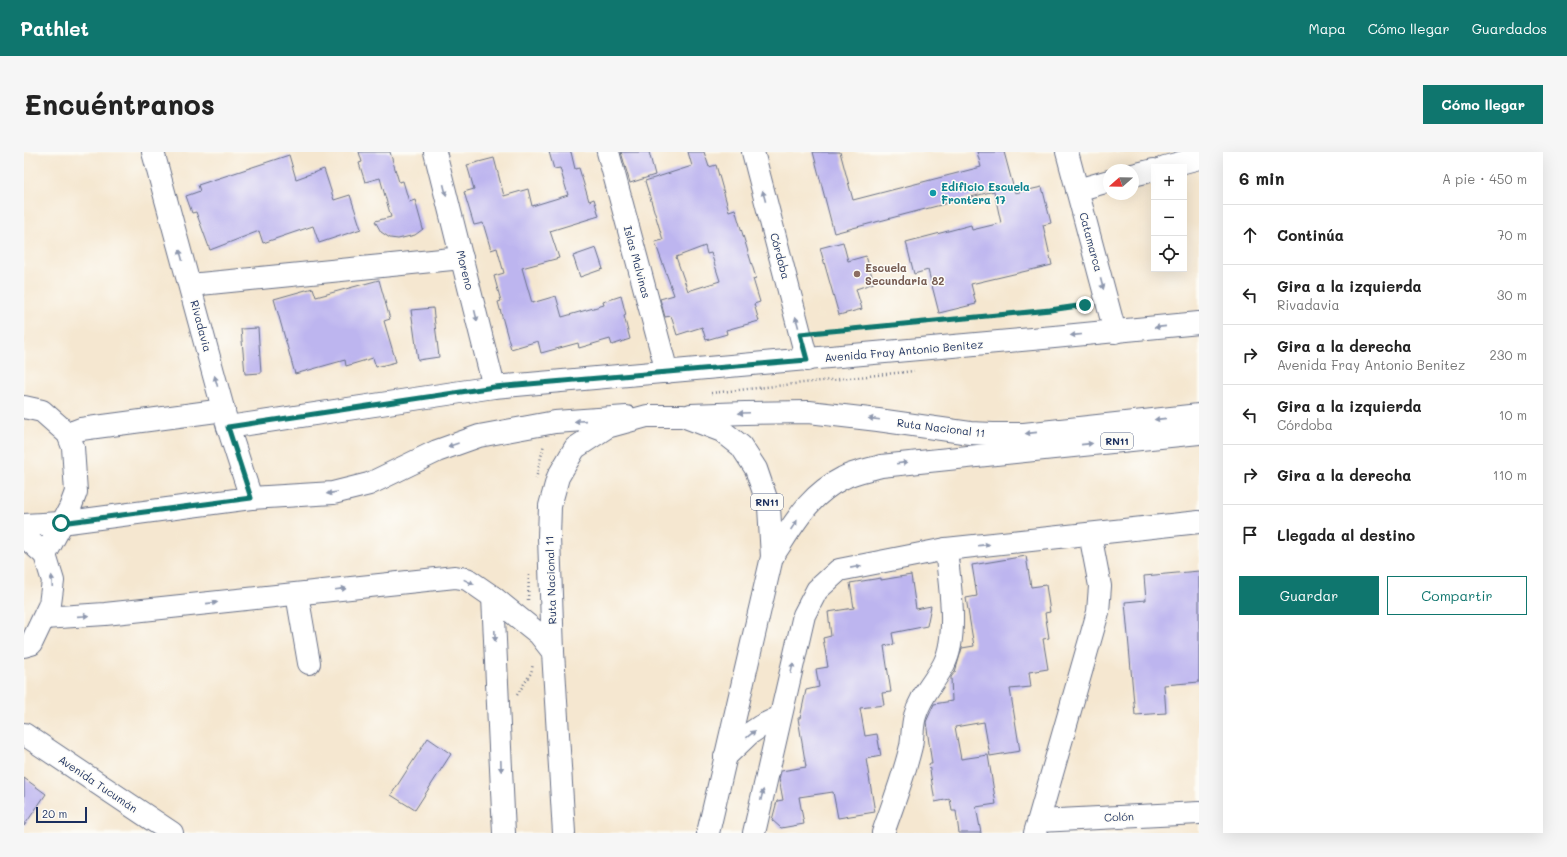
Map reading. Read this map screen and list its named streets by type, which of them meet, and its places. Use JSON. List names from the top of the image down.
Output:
{
  "streets": {
    "main road": [
      "Catamarca",
      "Córdoba",
      "Islas Malvinas",
      "Moreno",
      "Rivadavia",
      "Avenida Fray Antonio Benitez",
      "Ruta Nacional 11",
      "RN11",
      "Avenida Tucumán",
      "Colón"
    ]
  },
  "crossings": [
    ["Catamarca", "Avenida Fray Antonio Benitez"],
    ["Córdoba", "Avenida Fray Antonio Benitez"],
    ["Islas Malvinas", "Avenida Fray Antonio Benitez"],
    ["Moreno", "Avenida Fray Antonio Benitez"],
    ["Rivadavia", "Avenida Fray Antonio Benitez"]
  ],
  "one_way": [
    "Catamarca",
    "Córdoba",
    "Moreno",
    "Rivadavia"
  ],
  "places": ["Edificio Escuela Frontera 17", "Escuela Secundaria 82"],
  "scale_bar": "20 m",
  "north": "left",
  "page": {
    "header": "Pathlet",
    "nav": ["Mapa", "Cómo llegar", "Guardados"],
    "buttons": [
      "Cómo llegar",
      ["Guardar", "Compartir"]
    ],
    "title": "Encuéntranos",
    "heading": ["6 min", "A pie · 450 m"],
    "map_buttons": ["+", "−"],
    "list": [
      ["Continúa", "70 m"],
      ["Gira a la izquierda", "Rivadavia", "30 m"],
      ["Gira a la derecha", "Avenida Fray Antonio Benitez", "230 m"],
      ["Gira a la izquierda", "Córdoba", "10 m"],
      ["Gira a la derecha", "110 m"],
      "Llegada al destino"
    ],
    "scale": "20 m"
  }
}
